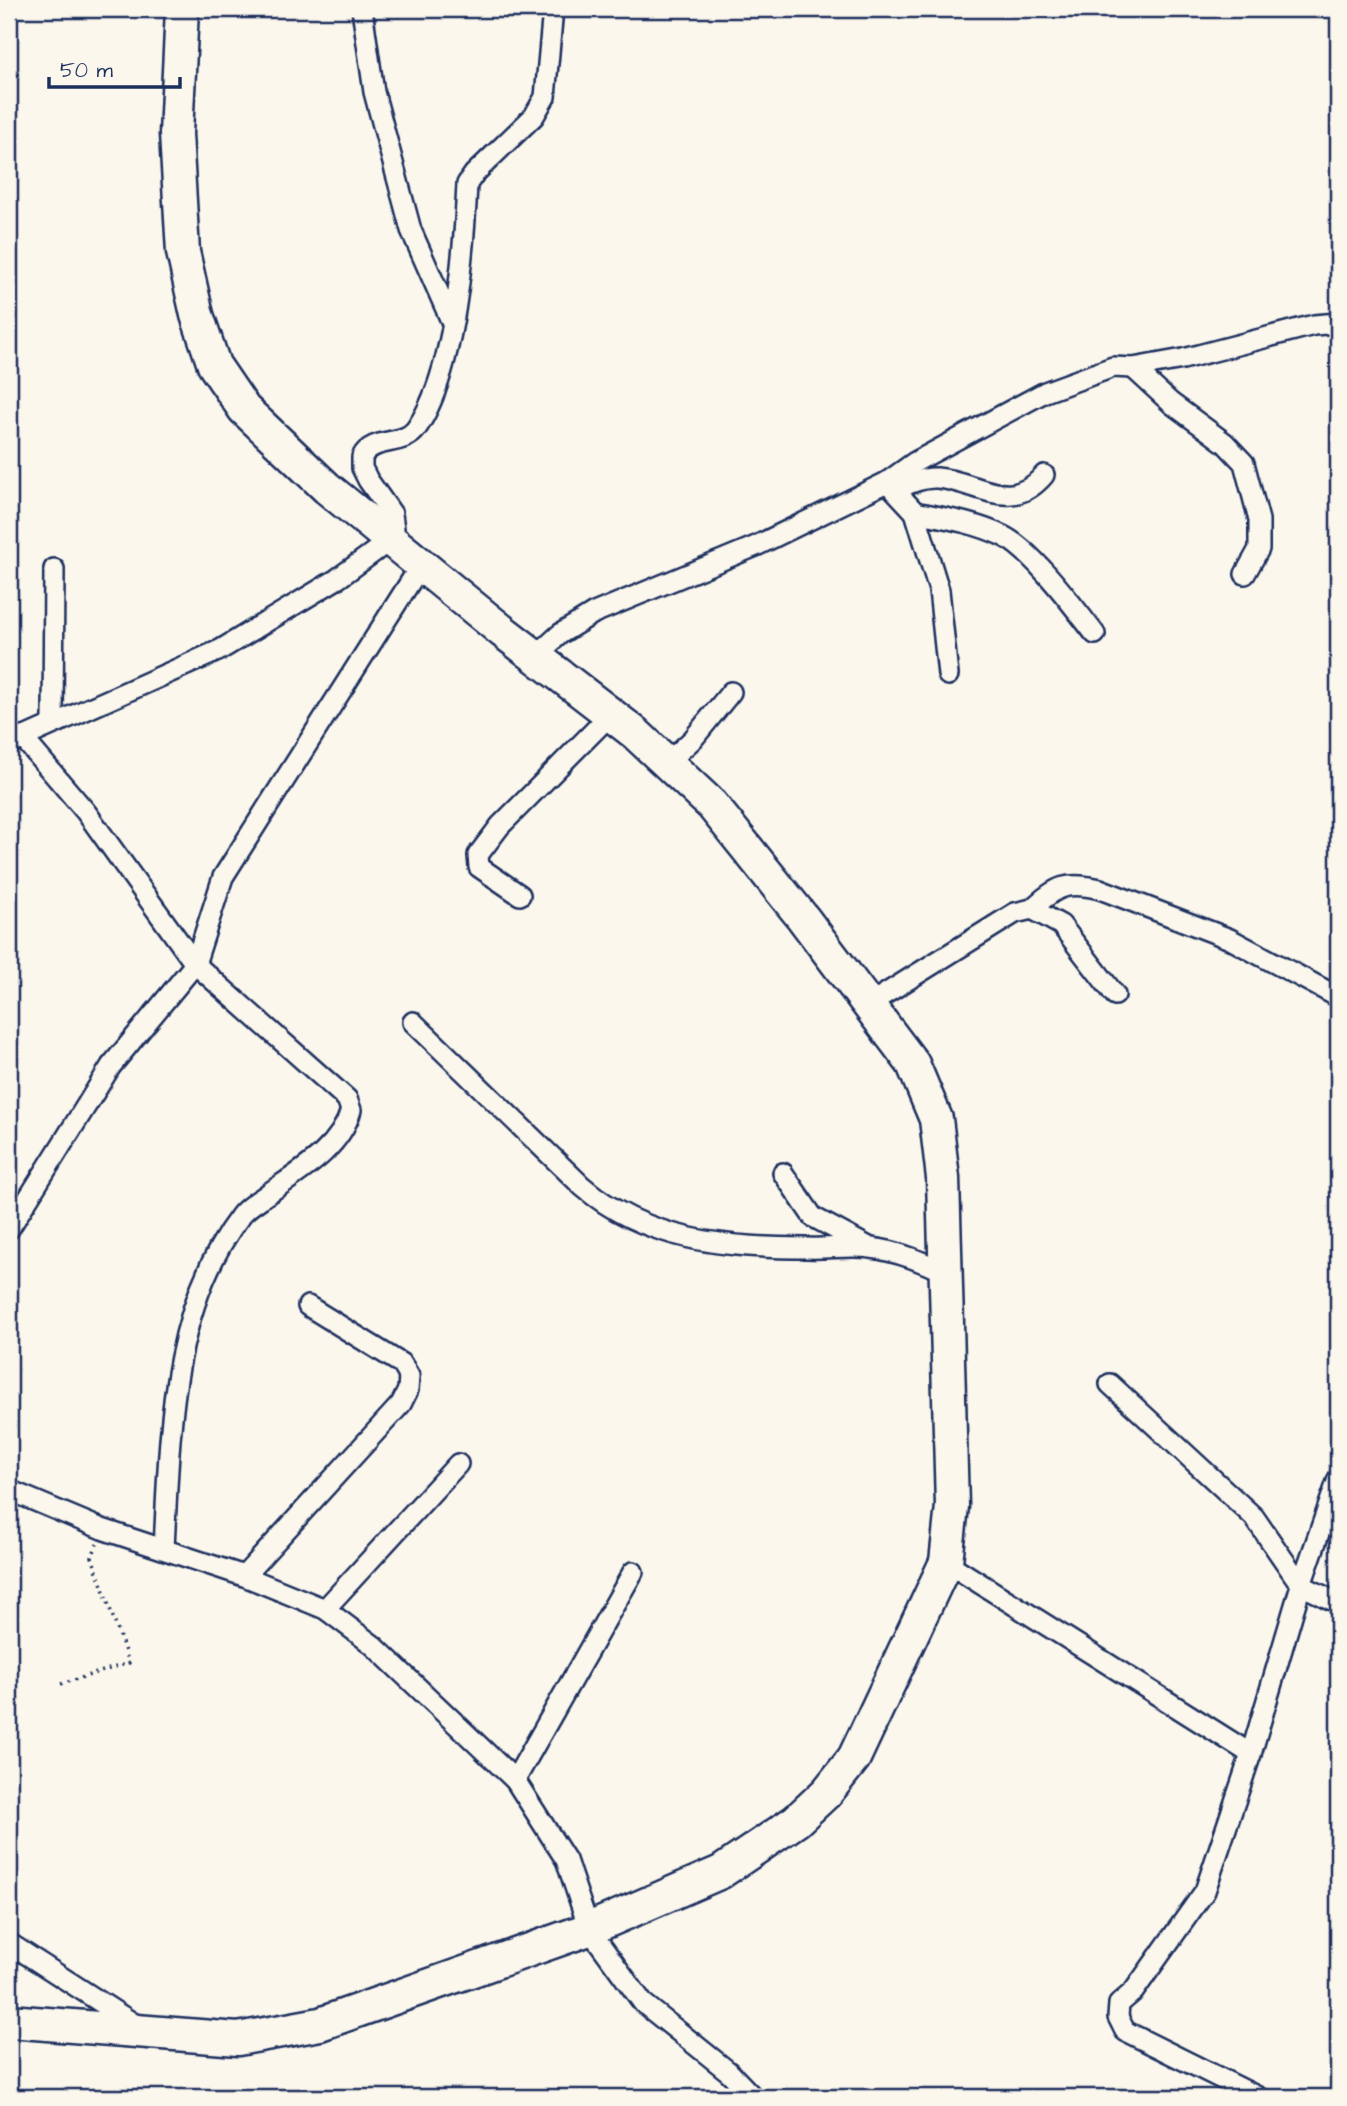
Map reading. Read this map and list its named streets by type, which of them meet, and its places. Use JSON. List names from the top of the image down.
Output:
{
  "scale_bar": "50 m"
}
